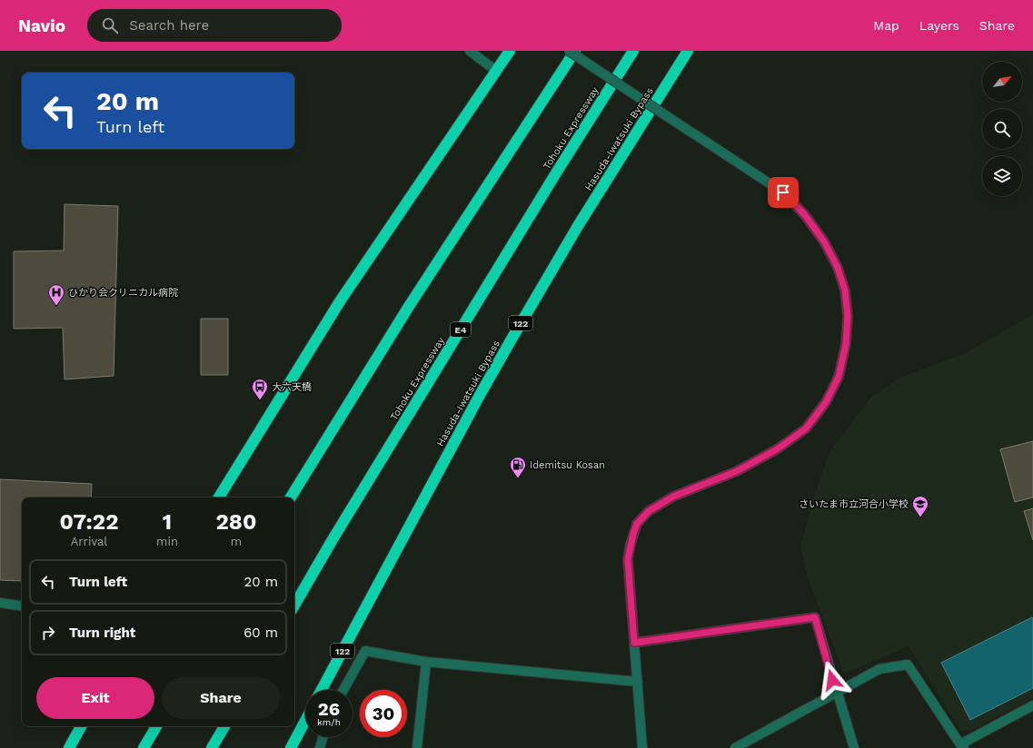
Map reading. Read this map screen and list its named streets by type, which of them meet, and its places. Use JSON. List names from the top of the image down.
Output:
{
  "streets": {
    "highway": [
      "Tohoku Expressway",
      "Hasuda-Iwatsuki Bypass",
      "122",
      "E4"
    ]
  },
  "places": {
    "hospital": ["ひかり会クリニカル病院"],
    "bus stop": ["大六天橋"],
    "fuel station": ["Idemitsu Kosan"],
    "school or university": ["さいたま市立河合小学校"]
  },
  "north": "top right",
  "page": {
    "header": "Navio",
    "search": "Search here",
    "nav": ["Map", "Layers", "Share"],
    "turn": ["20 m", "Turn left"],
    "eta": [
      "07:22",
      "Arrival",
      "1",
      "min",
      "280",
      "m"
    ],
    "list": [
      {
        "name": "Turn left",
        "value": "20 m"
      },
      {
        "name": "Turn right",
        "value": "60 m"
      }
    ],
    "buttons": ["Exit", "Share"],
    "speed": "26 km/h",
    "limit": "30"
  }
}
